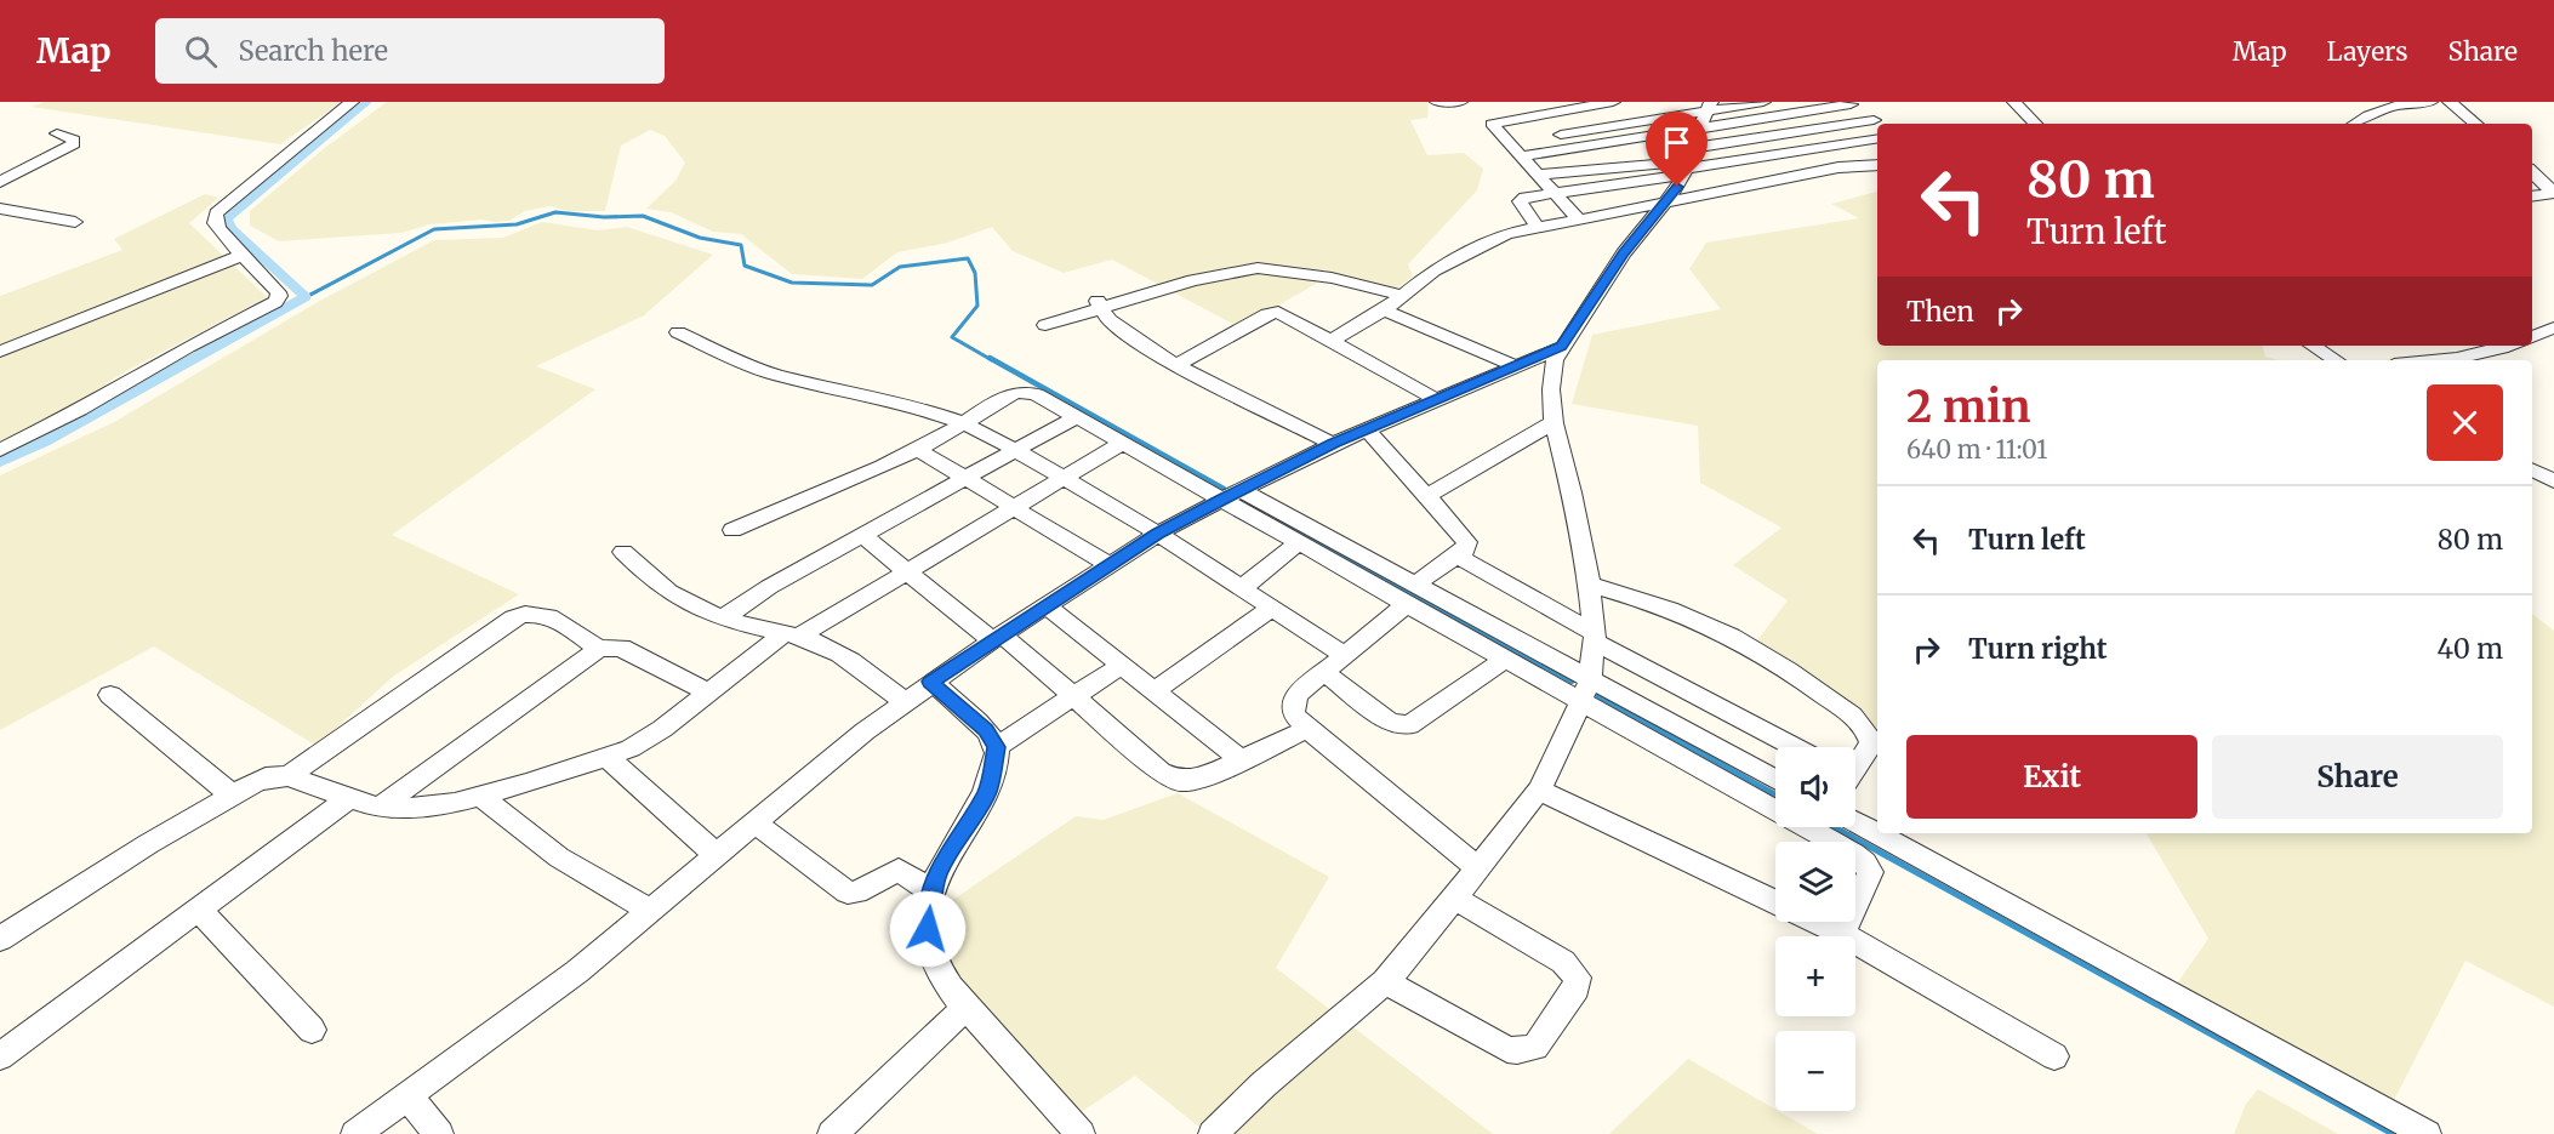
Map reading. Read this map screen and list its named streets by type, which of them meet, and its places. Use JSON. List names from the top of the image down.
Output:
{
  "page": {
    "header": "Map",
    "search": "Search here",
    "nav": ["Map", "Layers", "Share"],
    "turn": ["80 m", "Turn left"],
    "then": "Then",
    "heading": ["2 min", "640 m · 11:01"],
    "list": [
      {
        "name": "Turn left",
        "value": "80 m"
      },
      {
        "name": "Turn right",
        "value": "40 m"
      }
    ],
    "buttons": ["Exit", "Share"],
    "map_buttons": ["+", "−"]
  }
}
